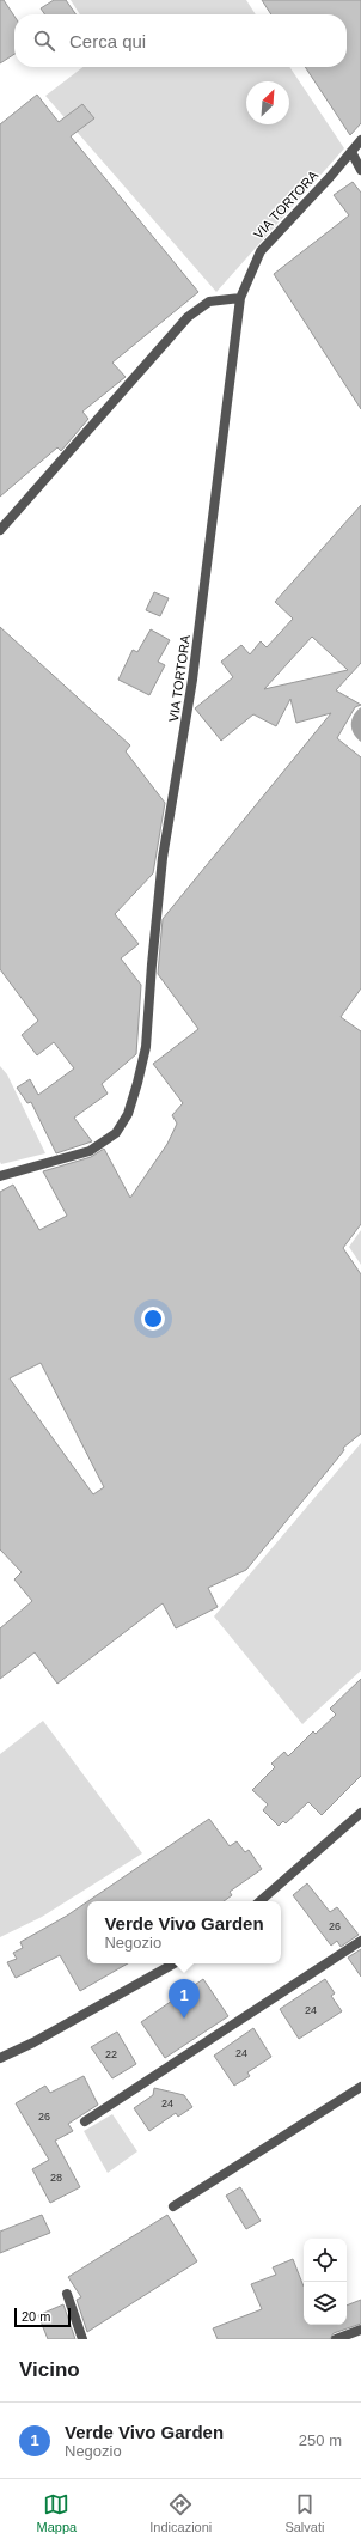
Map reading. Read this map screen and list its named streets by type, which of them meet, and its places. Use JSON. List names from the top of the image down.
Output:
{
  "streets": {
    "street": ["VIA TORTORA"]
  },
  "house_numbers": [
    "26",
    "24",
    "24",
    "22",
    "24",
    "26",
    "28"
  ],
  "scale_bar": "20 m",
  "north": "top right",
  "page": {
    "search": "Cerca qui",
    "popup": ["Verde Vivo Garden", "Negozio"],
    "pins": "1",
    "scale": "20 m",
    "heading": "Vicino",
    "list": [
      {
        "mark": "1",
        "name": "Verde Vivo Garden",
        "note": "Negozio",
        "value": "250 m"
      }
    ],
    "nav": ["Mappa", "Indicazioni", "Salvati"]
  }
}
